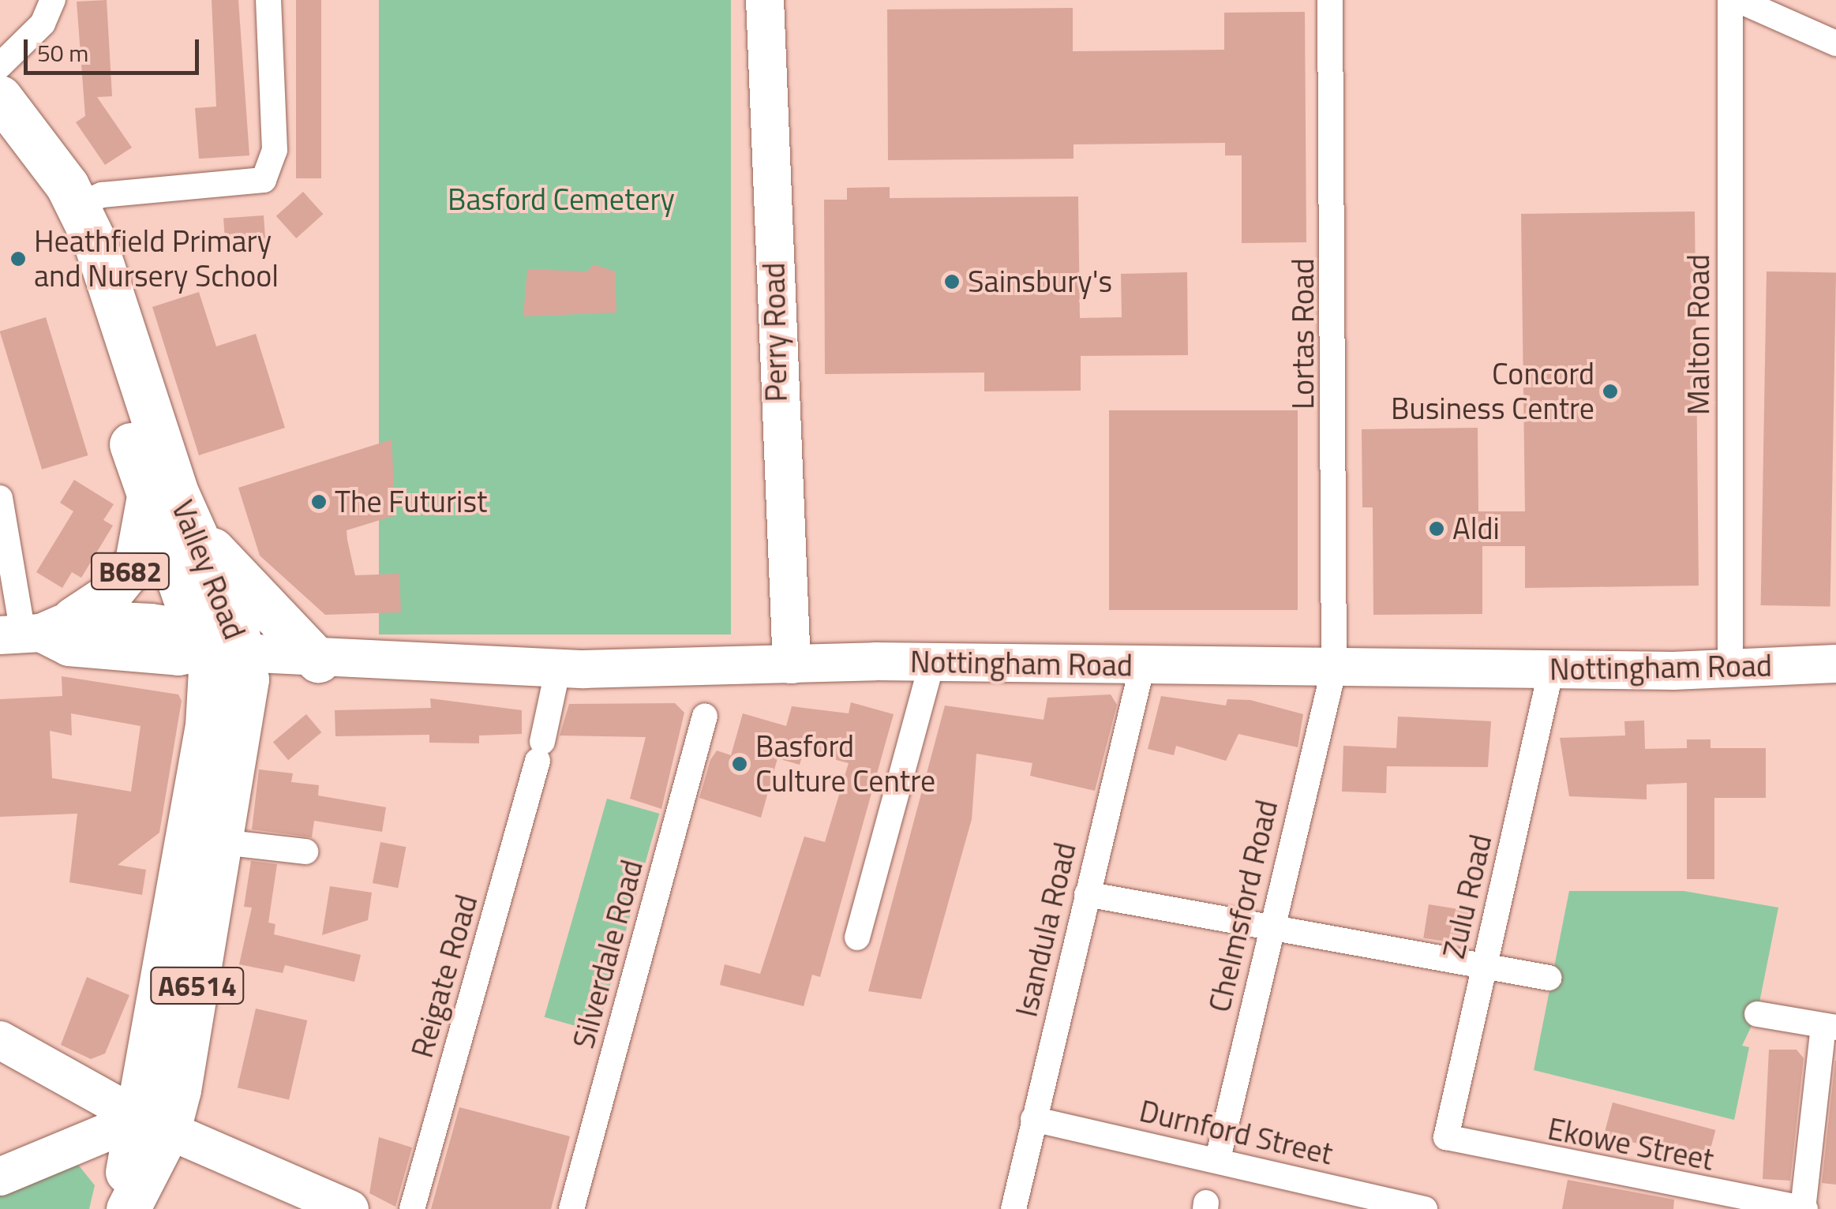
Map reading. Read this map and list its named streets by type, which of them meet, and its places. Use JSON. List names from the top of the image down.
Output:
{
  "streets": {
    "highway": ["Valley Road", "B682", "A6514"],
    "main road": ["Perry Road", "Nottingham Road"],
    "street": [
      "Lortas Road",
      "Malton Road",
      "Zulu Road",
      "Chelmsford Road",
      "Isandula Road",
      "Silverdale Road",
      "Reigate Road",
      "Durnford Street",
      "Ekowe Street"
    ]
  },
  "crossings": [
    ["Perry Road", "Nottingham Road"],
    ["Lortas Road", "Nottingham Road"],
    ["Lortas Road", "Chelmsford Road"],
    ["Malton Road", "Nottingham Road"],
    ["Valley Road", "B682"],
    ["Valley Road", "Nottingham Road"],
    ["B682", "Nottingham Road"],
    ["Nottingham Road", "Zulu Road"],
    ["Nottingham Road", "Chelmsford Road"],
    ["Nottingham Road", "Isandula Road"],
    ["Nottingham Road", "Reigate Road"],
    ["Zulu Road", "Ekowe Street"],
    ["Chelmsford Road", "Durnford Street"],
    ["Isandula Road", "Durnford Street"]
  ],
  "parks": ["Basford Cemetery"],
  "places": [
    "Heathfield Primary and Nursery School",
    "Sainsbury's",
    "Concord Business Centre",
    "The Futurist",
    "Aldi",
    "Basford Culture Centre"
  ],
  "scale_bar": "50 m"
}
